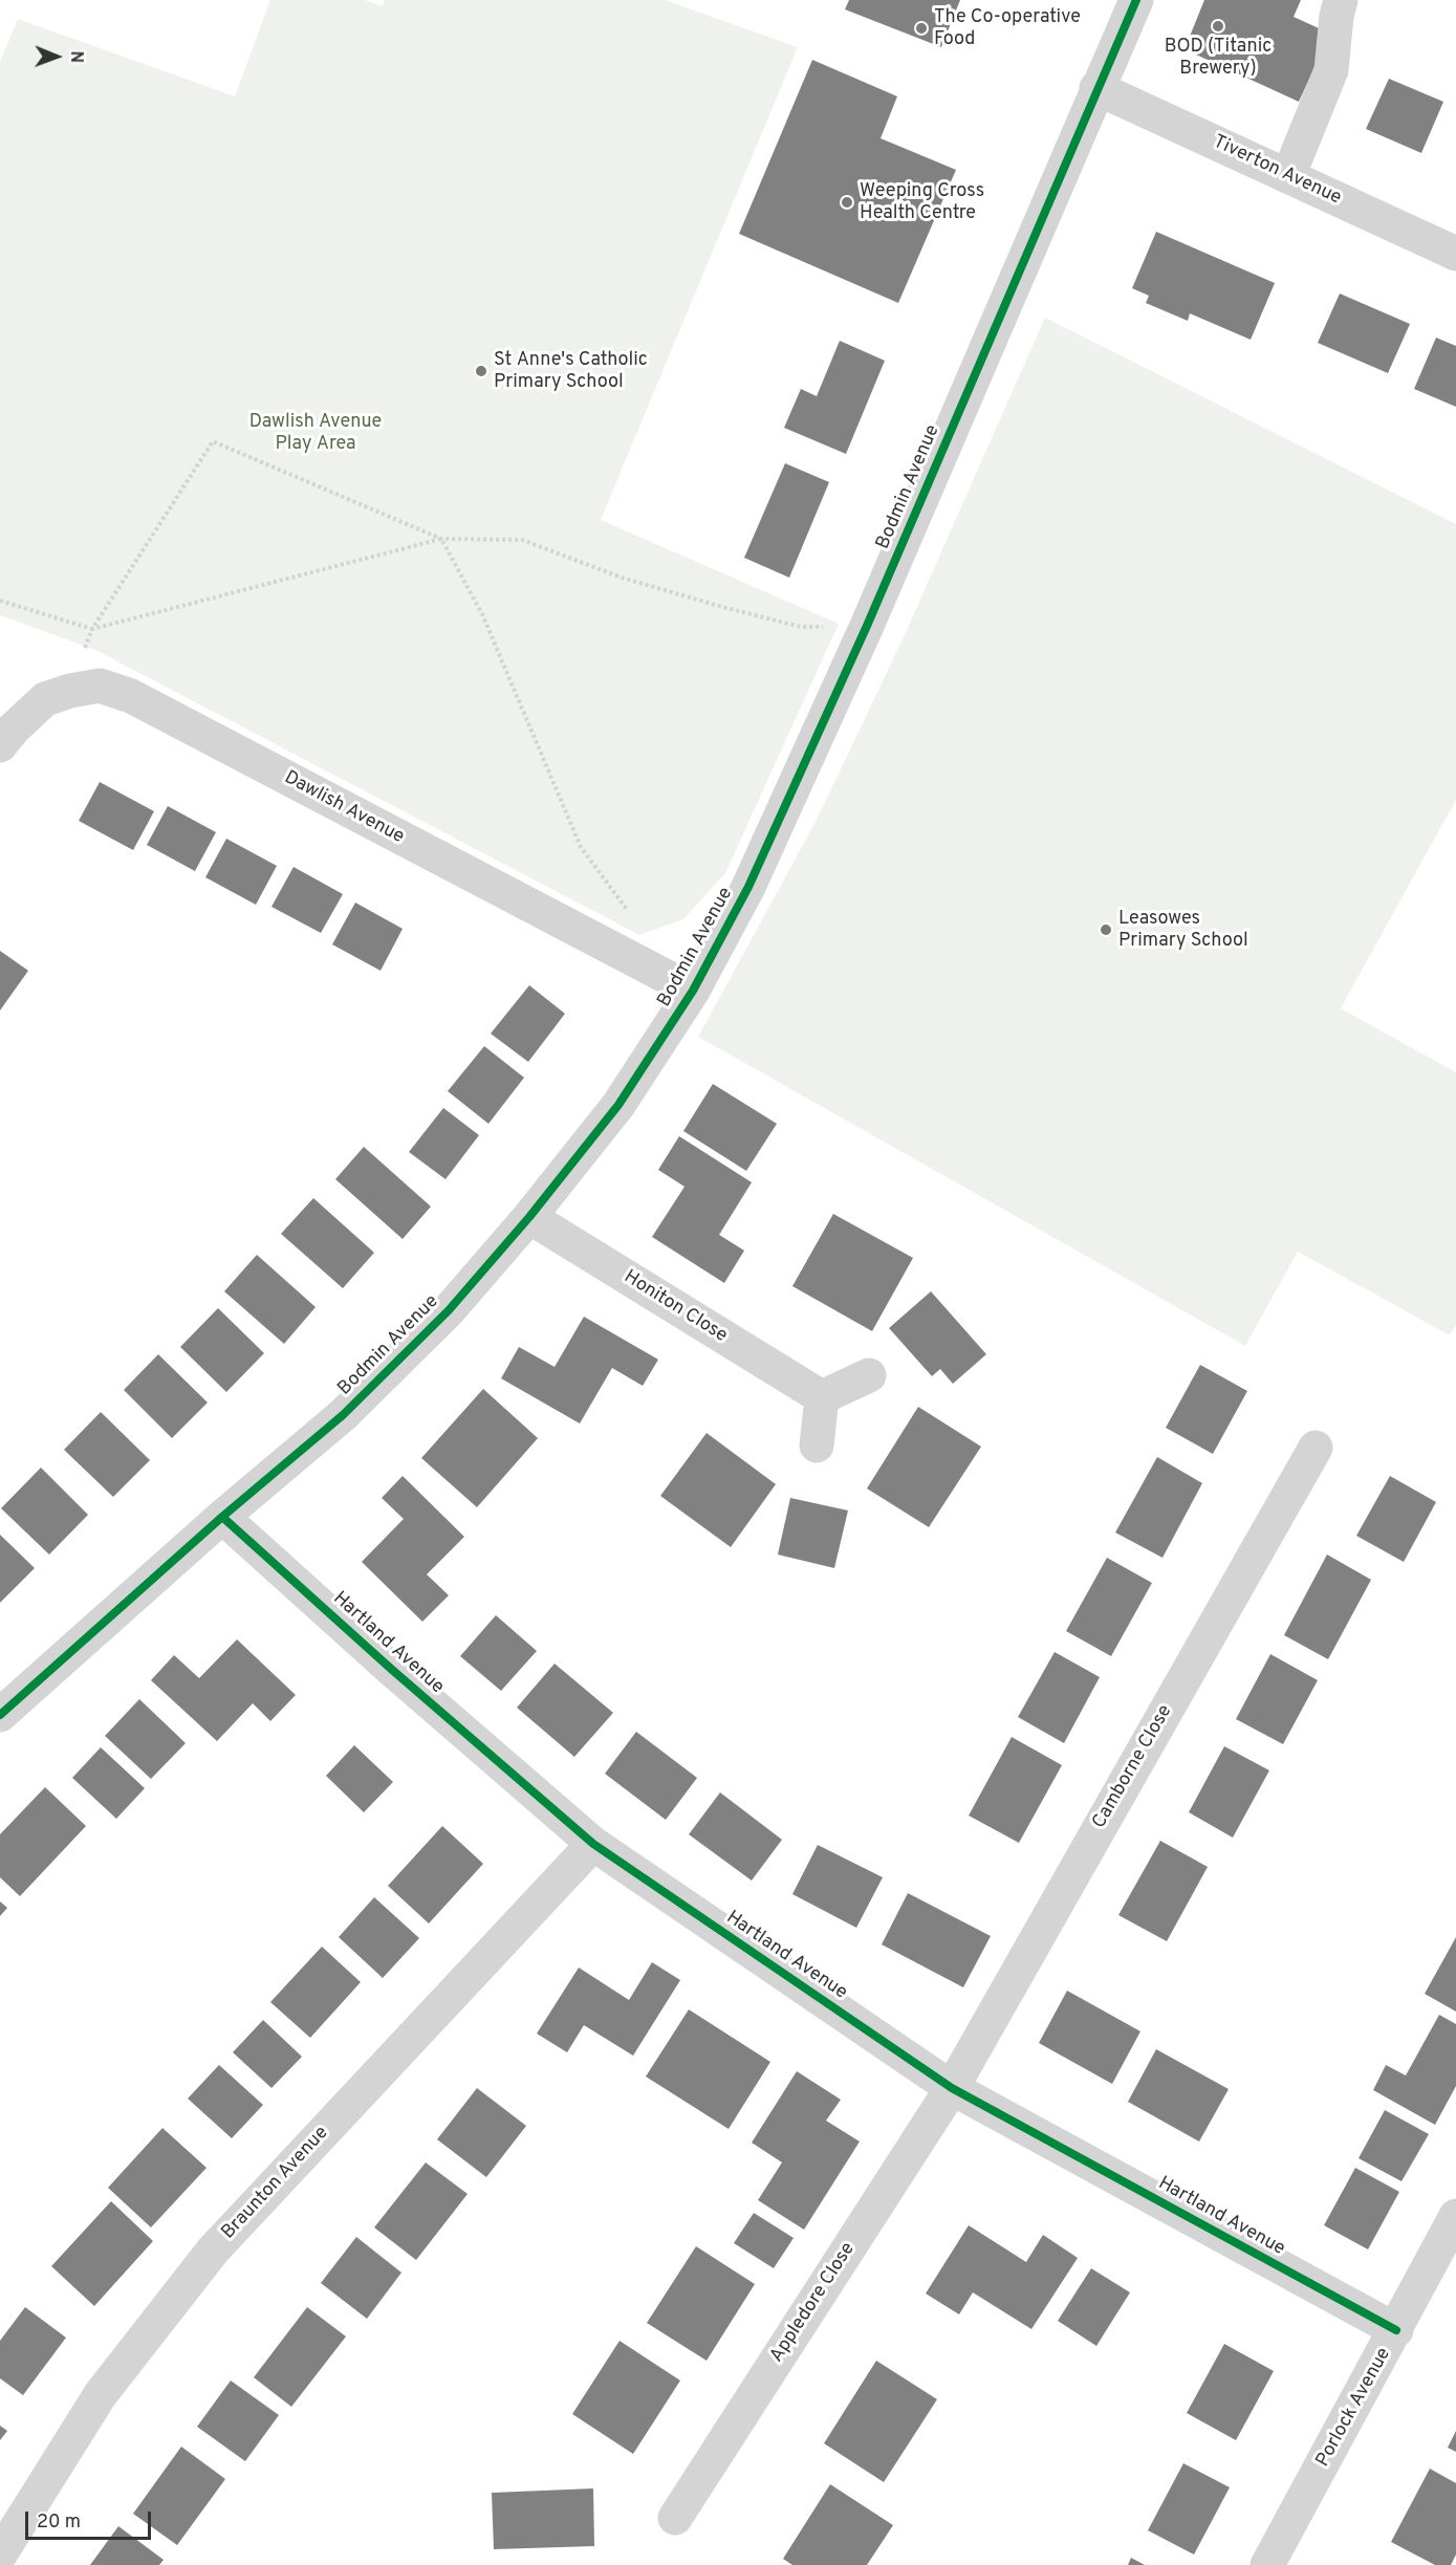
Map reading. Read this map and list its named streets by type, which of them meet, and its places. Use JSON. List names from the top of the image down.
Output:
{
  "streets": {
    "street": [
      "Tiverton Avenue",
      "Bodmin Avenue",
      "Dawlish Avenue",
      "Honiton Close",
      "Hartland Avenue",
      "Camborne Close",
      "Braunton Avenue",
      "Appledore Close",
      "Porlock Avenue"
    ]
  },
  "crossings": [
    ["Tiverton Avenue", "Bodmin Avenue"],
    ["Bodmin Avenue", "Dawlish Avenue"],
    ["Bodmin Avenue", "Honiton Close"],
    ["Bodmin Avenue", "Hartland Avenue"],
    ["Hartland Avenue", "Camborne Close"],
    ["Hartland Avenue", "Braunton Avenue"],
    ["Hartland Avenue", "Appledore Close"],
    ["Hartland Avenue", "Porlock Avenue"],
    ["Camborne Close", "Appledore Close"]
  ],
  "parks": ["Dawlish Avenue Play Area"],
  "places": [
    "BOD (Titanic Brewery)",
    "The Co-operative Food",
    "Weeping Cross Health Centre",
    "St Anne's Catholic Primary School",
    "Leasowes Primary School"
  ],
  "scale_bar": "20 m",
  "north": "right"
}
